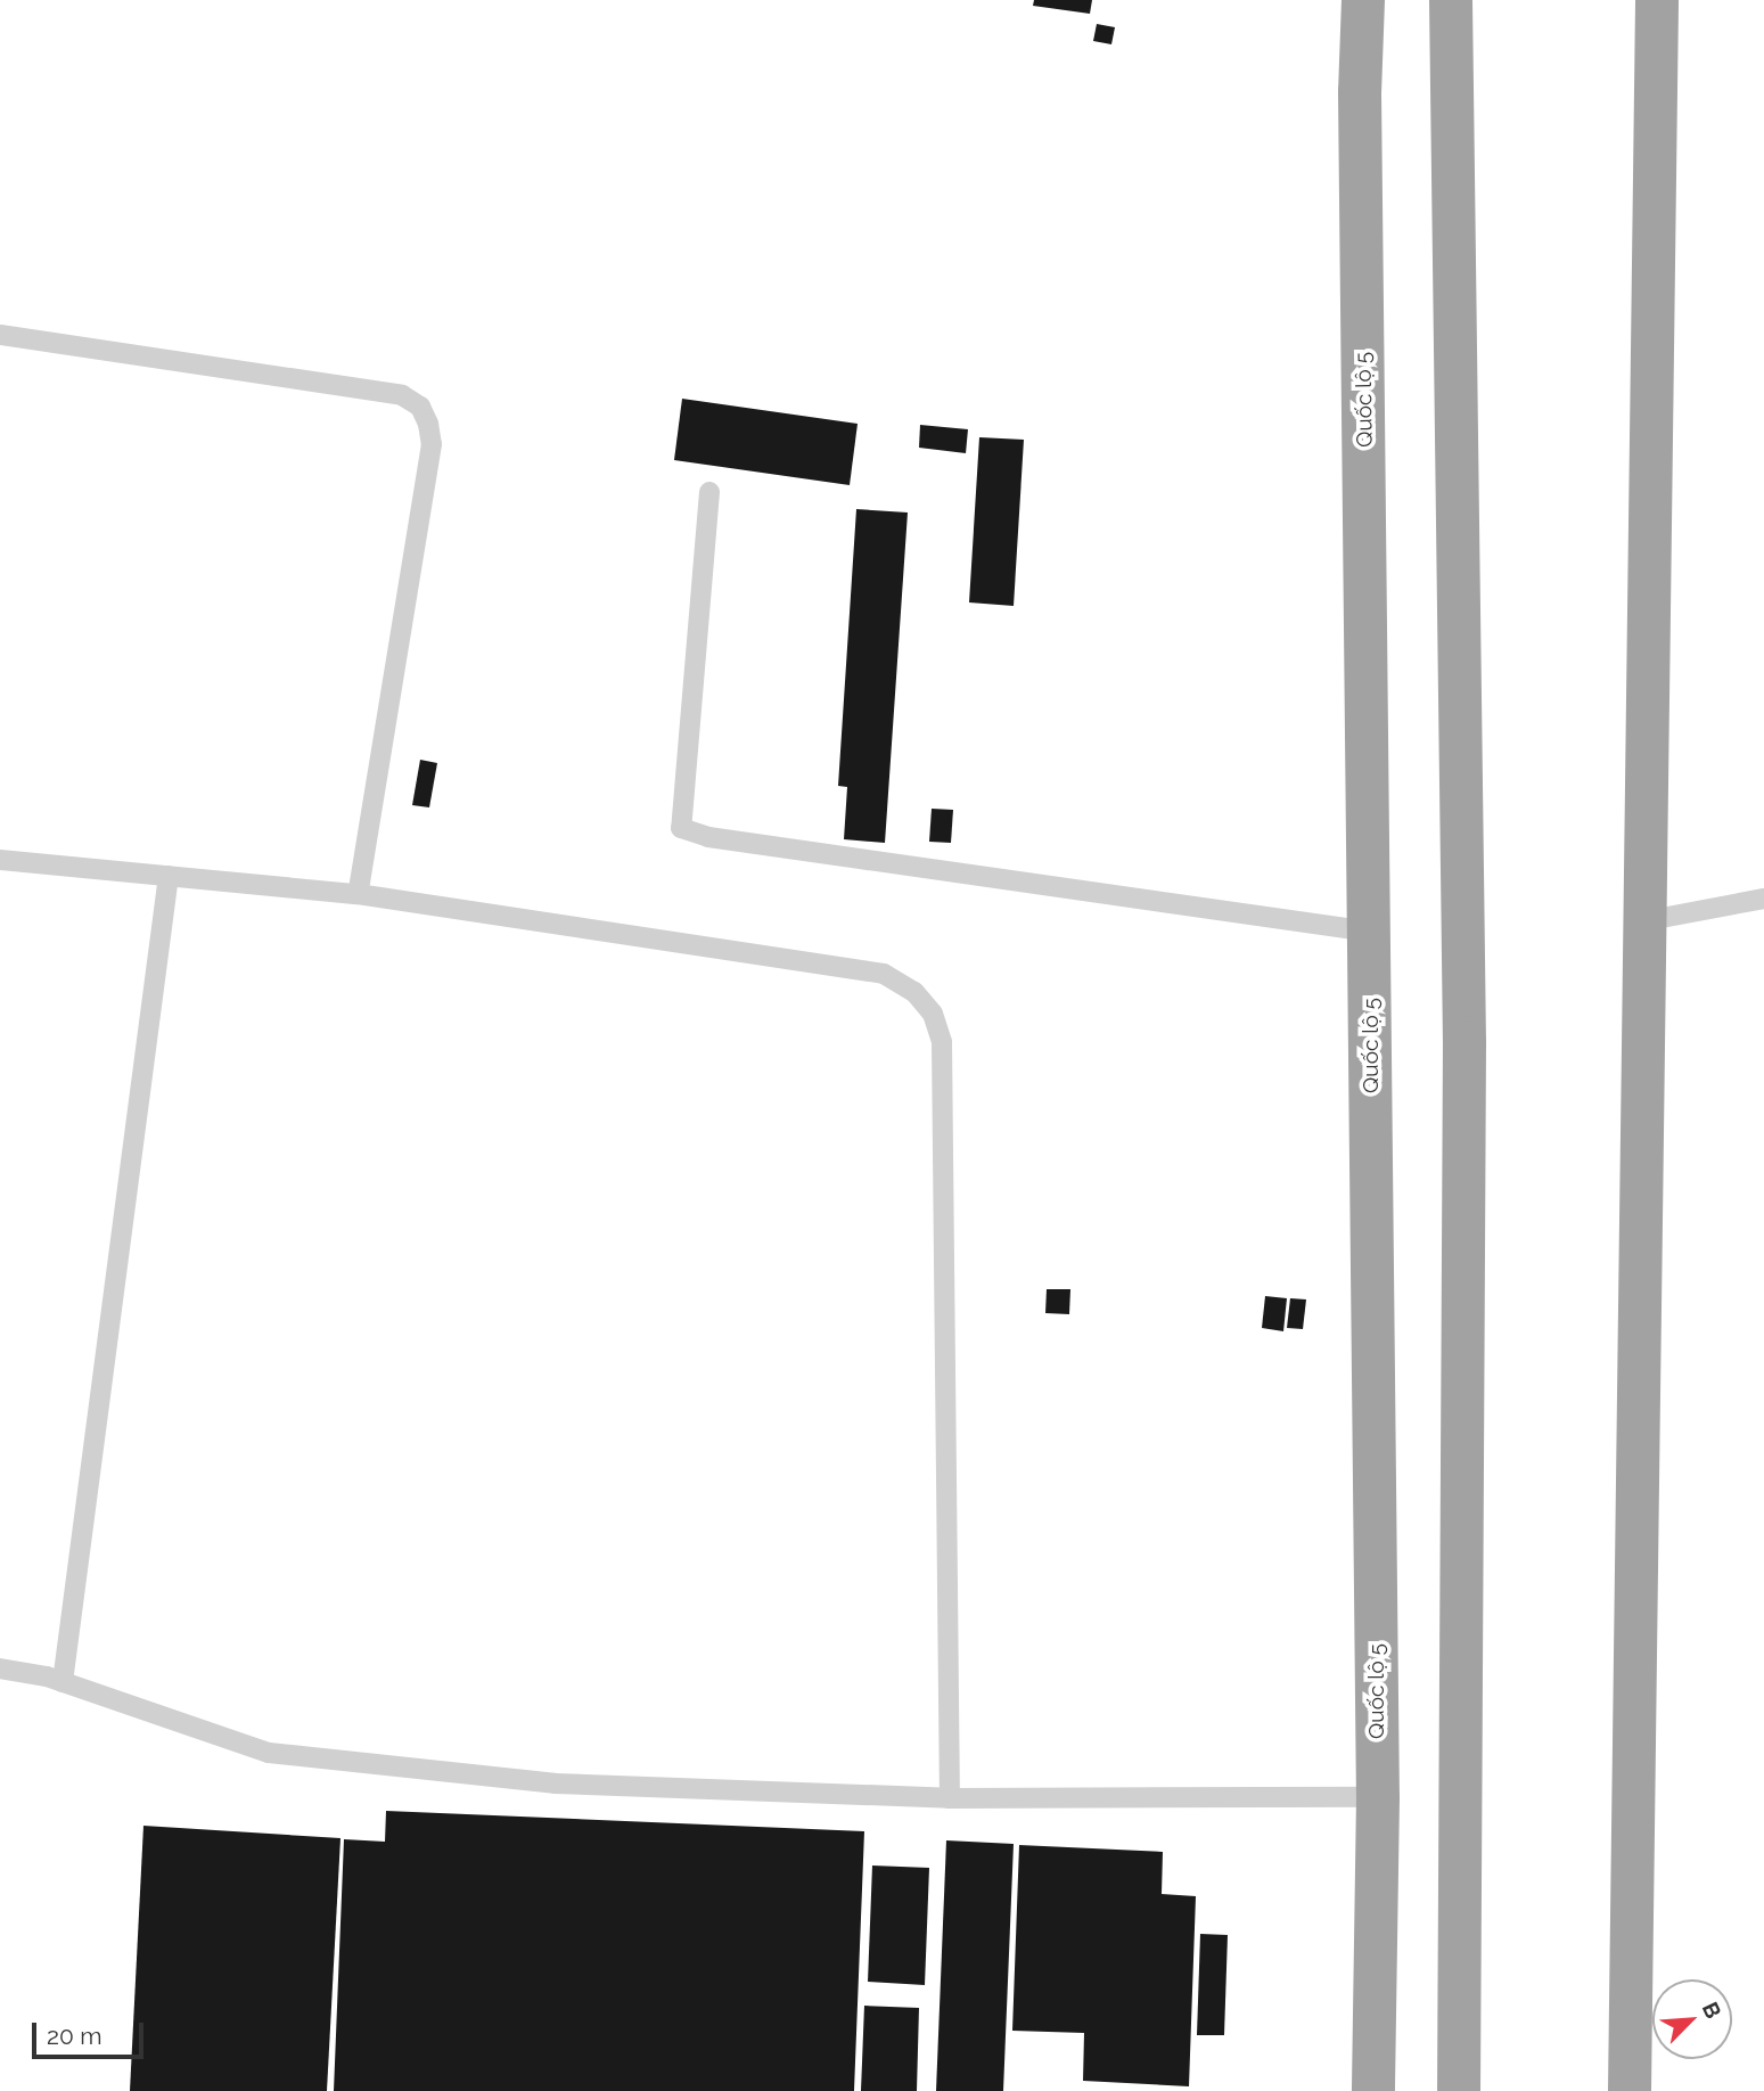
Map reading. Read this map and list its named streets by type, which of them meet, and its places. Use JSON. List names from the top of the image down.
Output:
{
  "streets": {
    "highway": ["Quốc lộ 5"]
  },
  "scale_bar": "20 m",
  "north": "top right"
}
